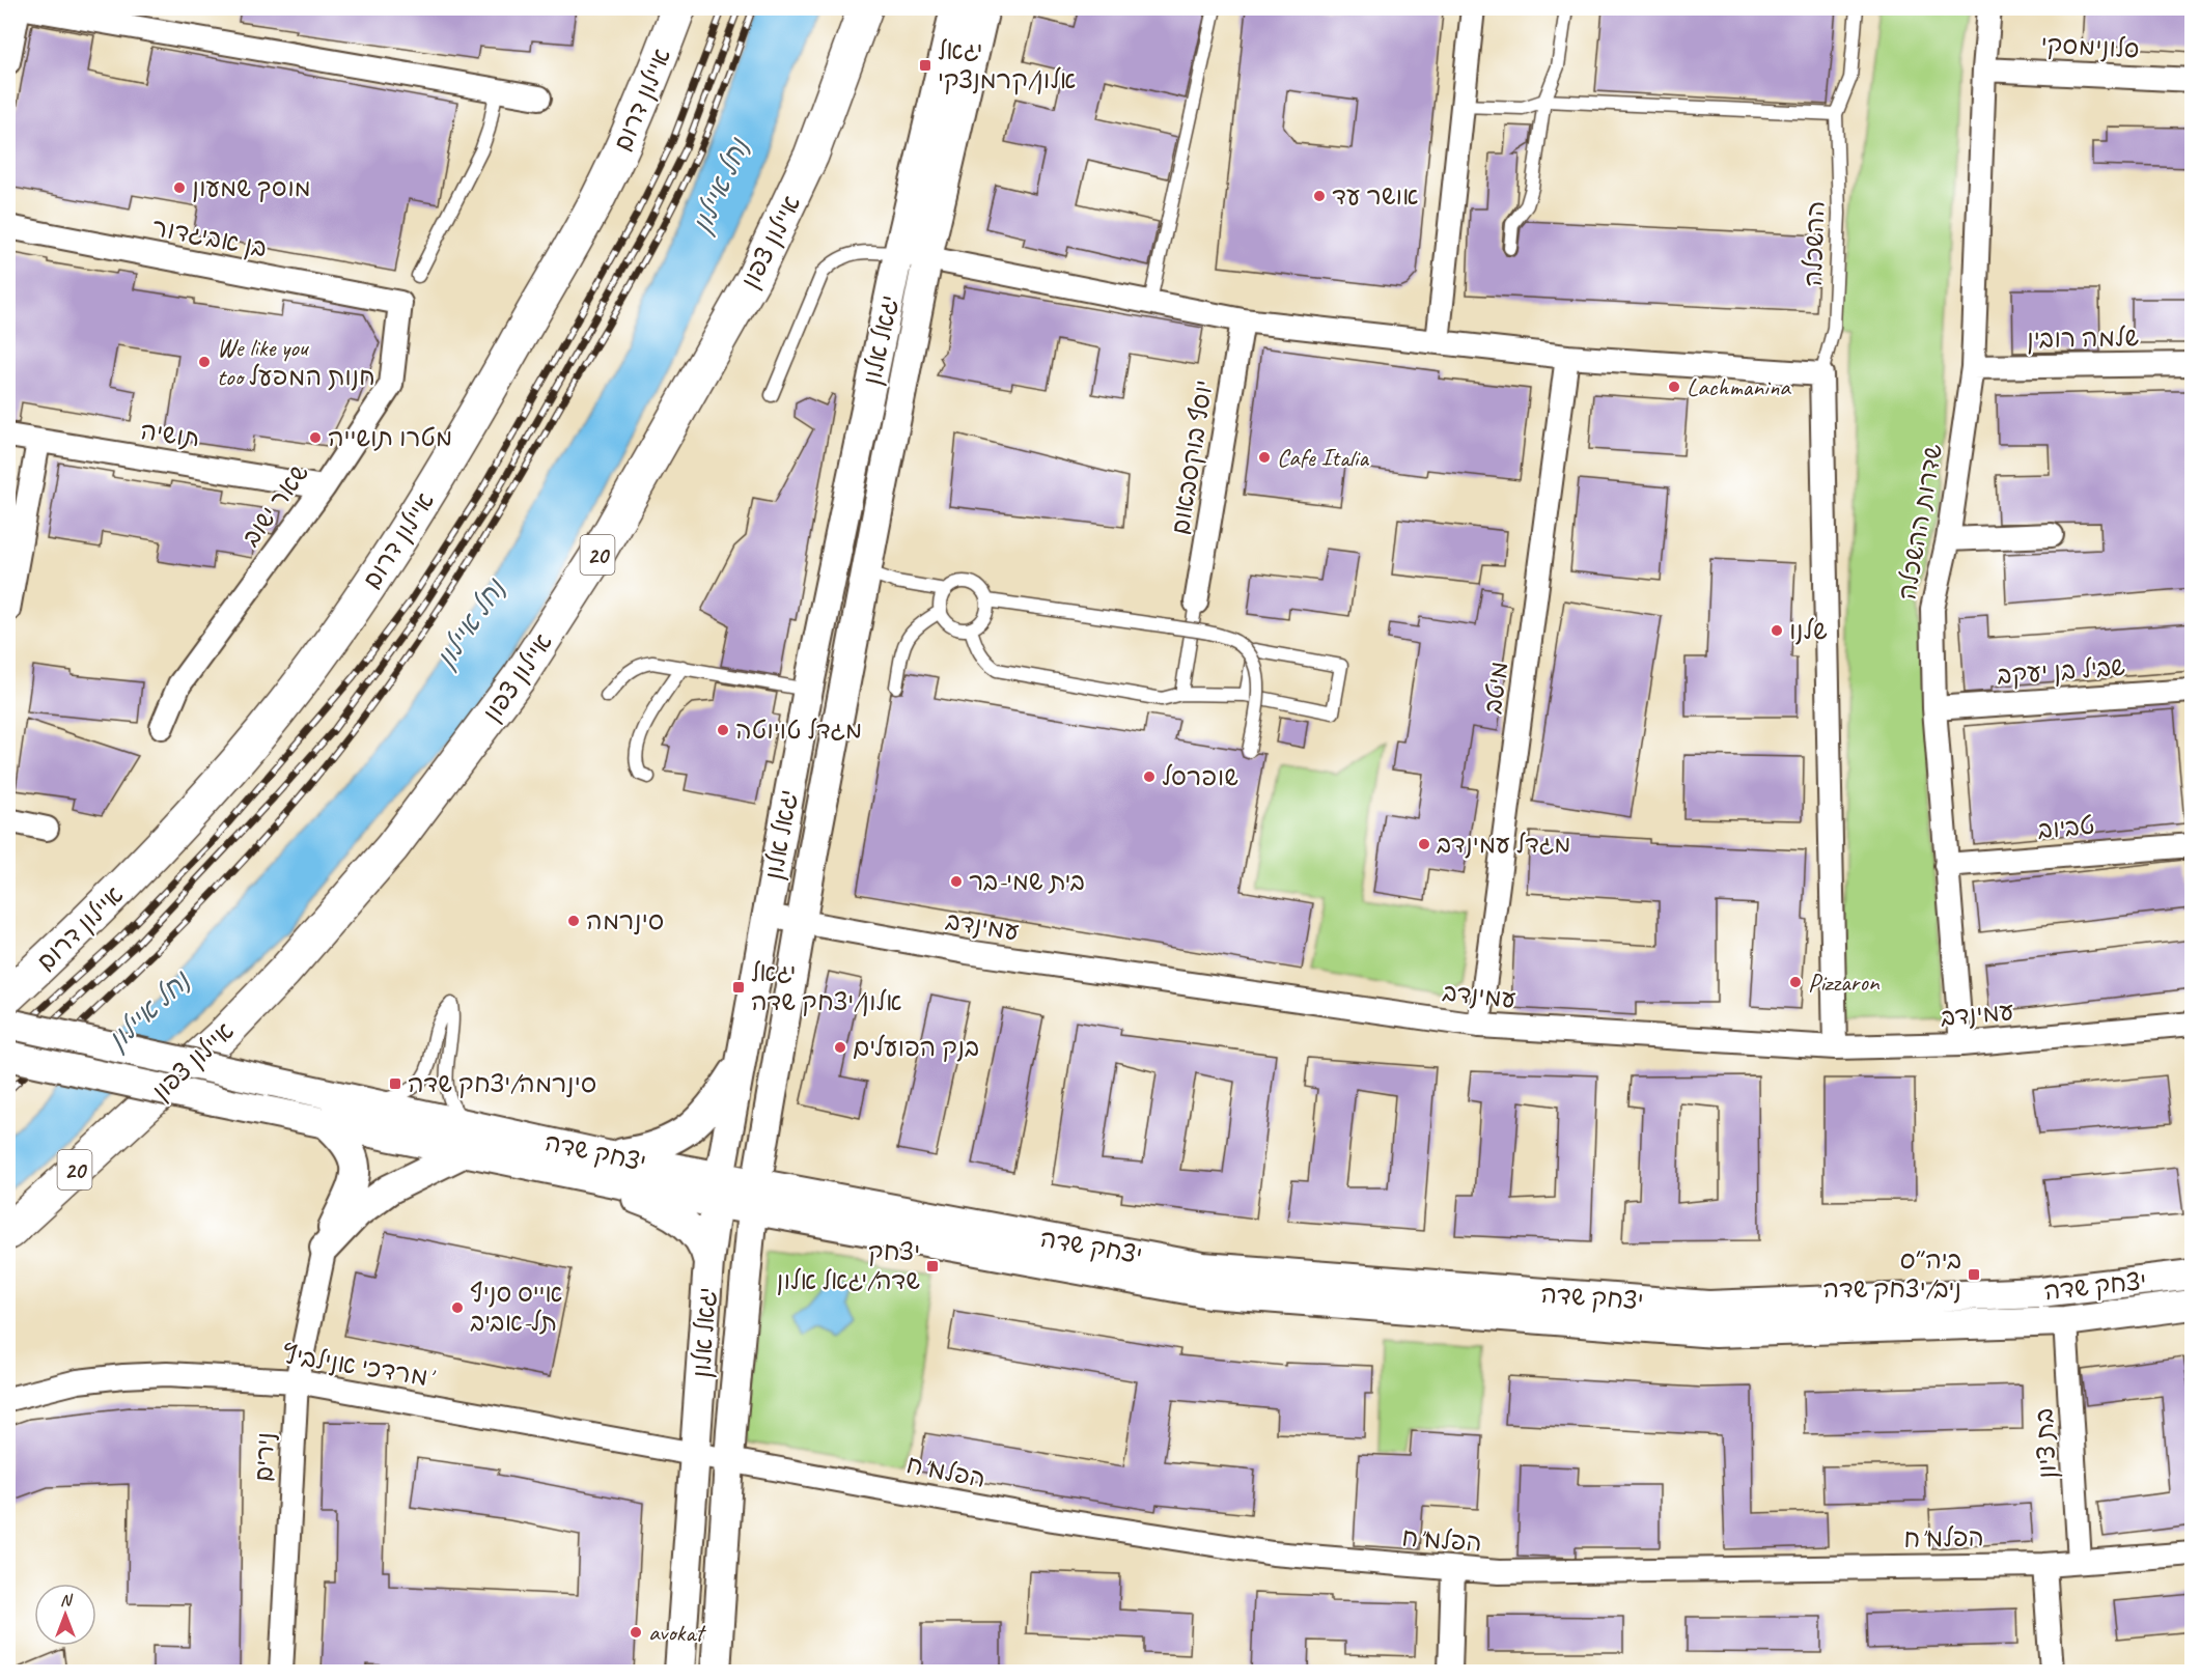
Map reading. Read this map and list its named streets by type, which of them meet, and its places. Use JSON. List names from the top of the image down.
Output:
{
  "streets": {
    "highway": ["איילון דרום", "איילון צפון", "20"],
    "street": [
      "סלונימסקי",
      "בן אביגדור",
      "שלמה רובין",
      "יגאל אלון",
      "תושיה",
      "יוסף בוקסבאום",
      "שאר ישוב",
      "שדרות ההשכלה",
      "שביל בן יעקב",
      "מיטב",
      "טביוב",
      "עמינדב",
      "יצחק שדה",
      "מרדכי אנילביץ'",
      "בת ציון",
      "נירים",
      "הפלמ\"ח"
    ],
    "lane": ["ההשכלה"]
  },
  "crossings": [
    ["סלונימסקי", "שדרות ההשכלה"],
    ["בן אביגדור", "שאר ישוב"],
    ["שלמה רובין", "שדרות ההשכלה"],
    ["יגאל אלון", "עמינדב"],
    ["יגאל אלון", "יצחק שדה"],
    ["יגאל אלון", "מרדכי אנילביץ'"],
    ["יגאל אלון", "הפלמ\"ח"],
    ["תושיה", "שאר ישוב"],
    ["שדרות ההשכלה", "שביל בן יעקב"],
    ["שדרות ההשכלה", "טביוב"],
    ["שדרות ההשכלה", "עמינדב"],
    ["מיטב", "עמינדב"],
    ["יצחק שדה", "בת ציון"],
    ["מרדכי אנילביץ'", "נירים"],
    ["מרדכי אנילביץ'", "הפלמ\"ח"],
    ["בת ציון", "הפלמ\"ח"]
  ],
  "water": ["נחל איילון"],
  "places": {
    "transit": [
      "יגאל אלון/קרמנצקי",
      "יגאל אלון/יצחק שדה",
      "סינרמה/יצחק שדה",
      "יצחק שדה/יגאל אלון",
      "ביה״ס ניב/יצחק שדה"
    ],
    "other": [
      "מוסך שמעון",
      "אושר עד",
      "We like you too חנות המפעל",
      "Lachmanina",
      "מטרו תושייה",
      "Cafe Italia",
      "שלנו",
      "מגדל טויוטה",
      "שופרסל",
      "מגדל עמינדב",
      "בית שמי-בר",
      "סינרמה",
      "Pizzaron",
      "בנק הפועלים",
      "אייס סניף תל-אביב",
      "avokat"
    ]
  },
  "north": "top"
}
